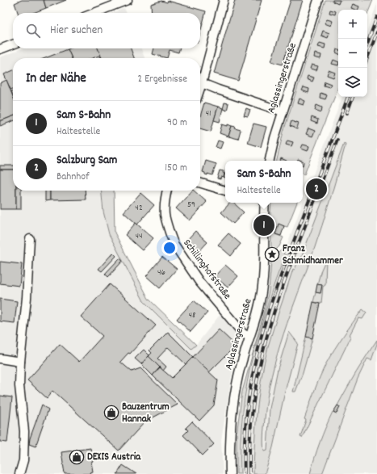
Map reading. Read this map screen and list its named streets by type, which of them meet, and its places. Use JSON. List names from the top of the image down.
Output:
{
  "streets": {
    "street": ["Aglassingerstraße", "Schillinghofstraße"]
  },
  "crossings": [
    ["Aglassingerstraße", "Schillinghofstraße"]
  ],
  "places": {
    "place": ["Franz Schmidhammer"],
    "shop": ["Bauzentrum Hannak", "DEXIS Austria"]
  },
  "house_numbers": [
    "41",
    "59",
    "42",
    "44",
    "46",
    "48"
  ],
  "page": {
    "map_buttons": ["+", "−"],
    "search": "Hier suchen",
    "heading": ["In der Nähe", "2 Ergebnisse"],
    "list": [
      {
        "mark": "1",
        "name": "Sam S-Bahn",
        "note": "Haltestelle",
        "value": "90 m"
      },
      {
        "mark": "2",
        "name": "Salzburg Sam",
        "note": "Bahnhof",
        "value": "150 m"
      }
    ],
    "popup": ["Sam S-Bahn", "Haltestelle"],
    "pins": ["2", "1"]
  }
}
